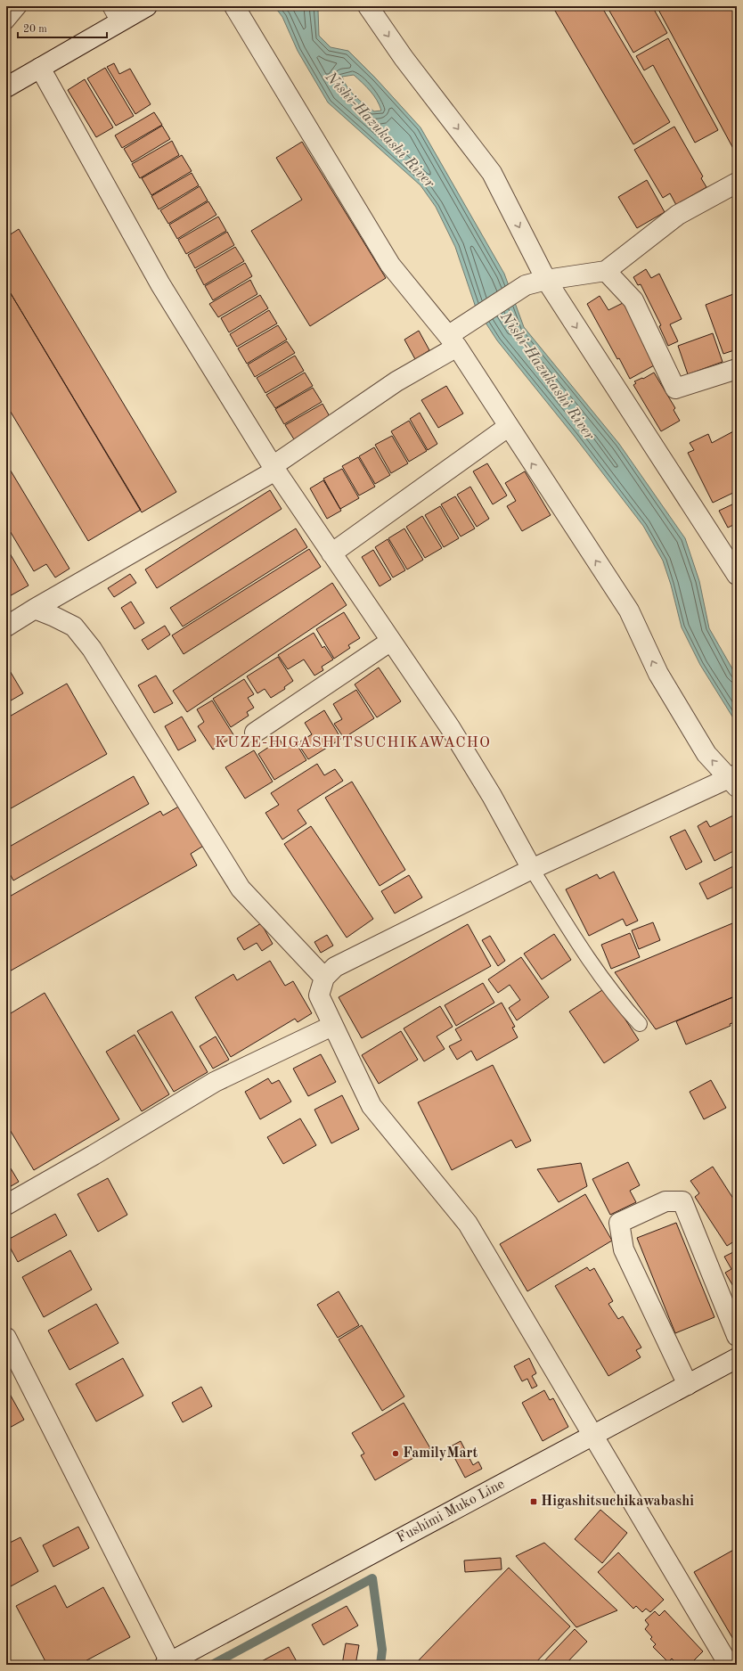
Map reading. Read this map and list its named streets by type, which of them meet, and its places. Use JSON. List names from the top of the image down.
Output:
{
  "streets": {
    "street": ["Fushimi Muko Line"]
  },
  "districts": ["KUZE-HIGASHITSUCHIKAWACHO"],
  "water": ["Nishi-Hazukashi River"],
  "places": {
    "other": ["FamilyMart"],
    "transit": ["Higashitsuchikawabashi"]
  },
  "scale_bar": "20 m"
}
